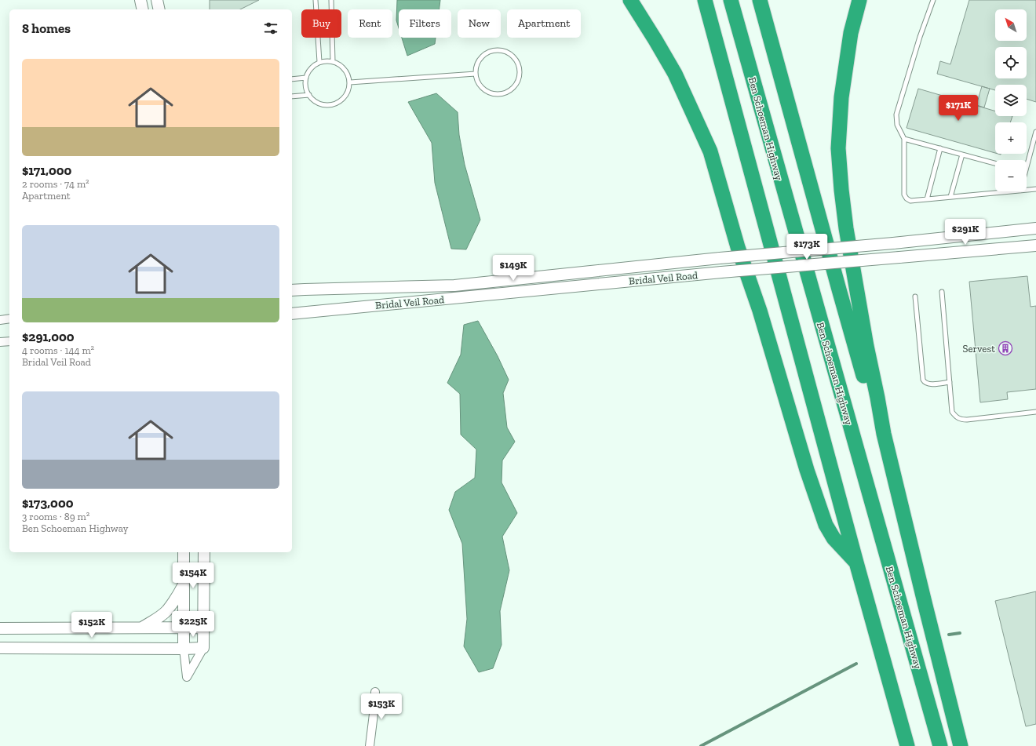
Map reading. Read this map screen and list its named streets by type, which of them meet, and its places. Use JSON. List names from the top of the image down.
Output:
{
  "streets": {
    "highway": ["Ben Schoeman Highway"],
    "street": ["Bridal Veil Road"]
  },
  "places": {
    "building": ["Servest"]
  },
  "north": "top left",
  "page": {
    "map_buttons": ["+", "−"],
    "chip": [
      "Buy",
      "Rent",
      "Filters",
      "New",
      "Apartment"
    ],
    "heading": "8 homes",
    "list": [
      {
        "name": "$171,000",
        "note": "2 rooms · 74 m² · Apartment"
      },
      {
        "name": "$291,000",
        "note": "4 rooms · 144 m² · Bridal Veil Road"
      },
      {
        "name": "$173,000",
        "note": "3 rooms · 89 m² · Ben Schoeman Highway"
      }
    ],
    "price": [
      "$171K",
      "$291K",
      "$173K",
      "$149K",
      "$154K",
      "$225K",
      "$152K",
      "$153K"
    ]
  }
}
